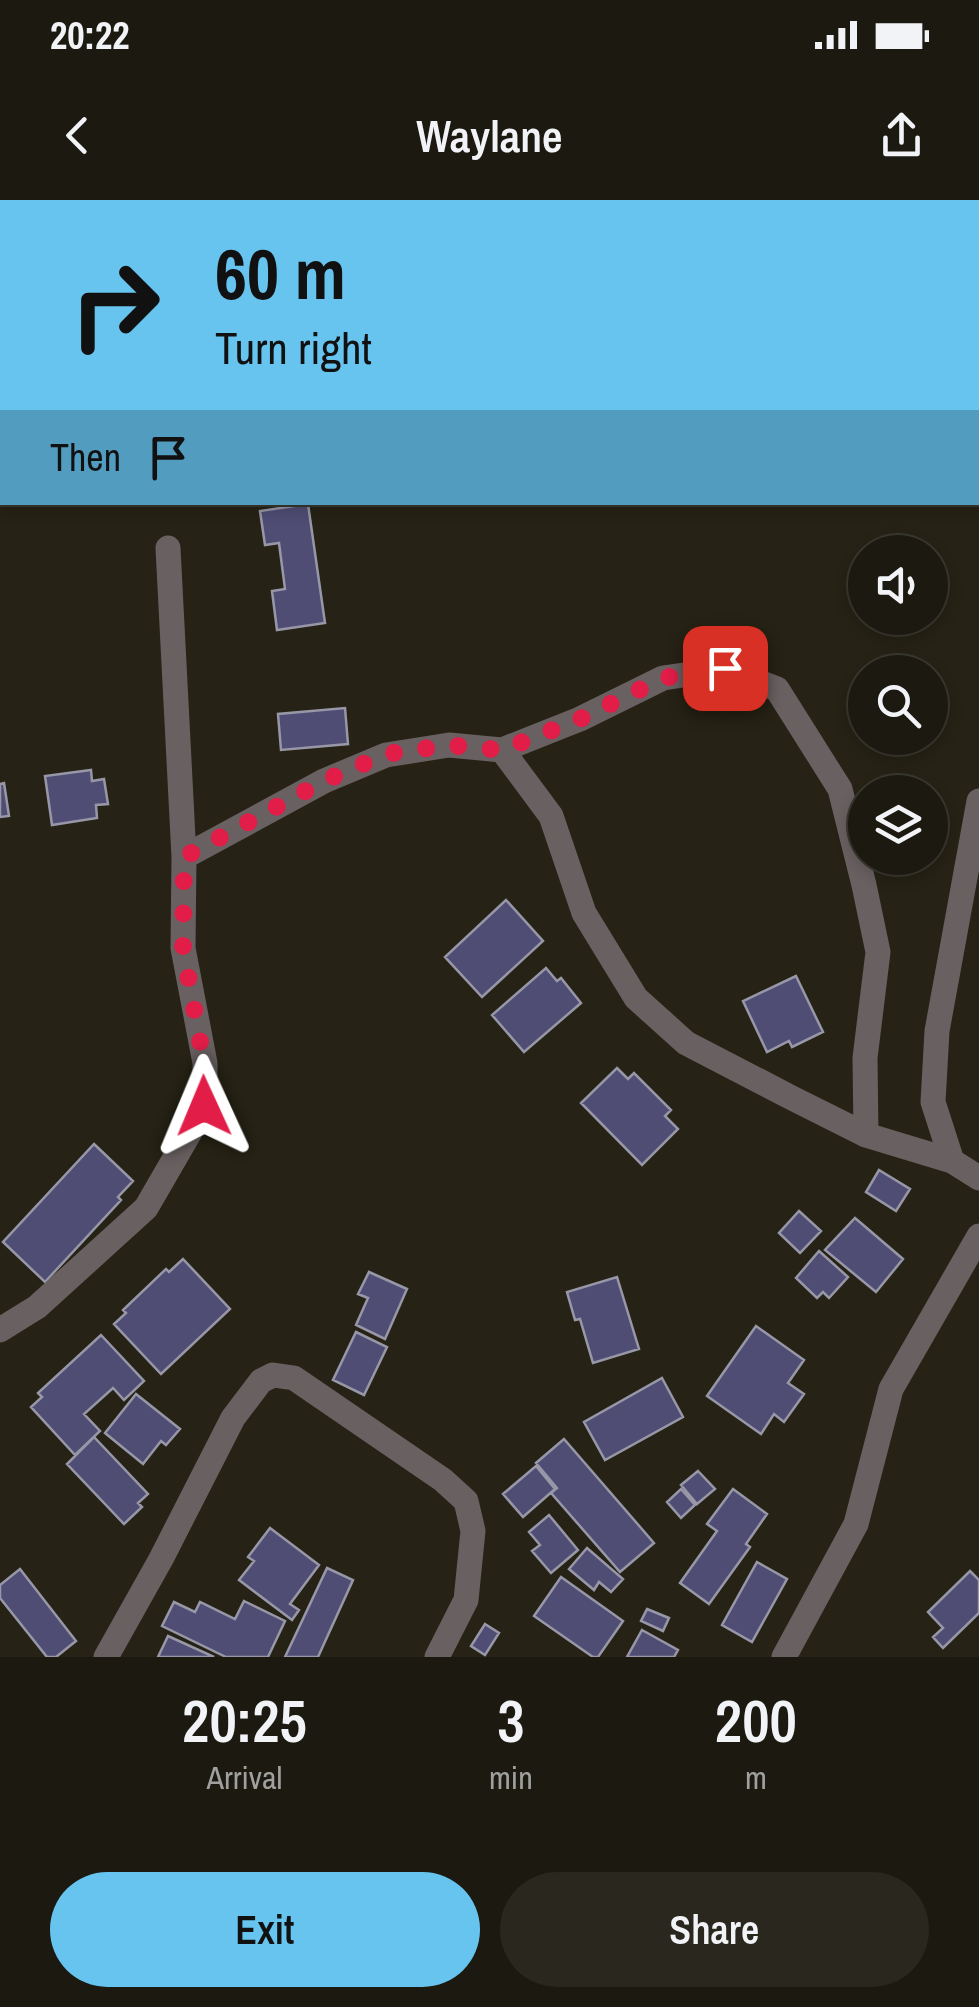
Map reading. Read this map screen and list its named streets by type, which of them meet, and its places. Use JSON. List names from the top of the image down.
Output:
{
  "page": {
    "status": "20:22",
    "header": "Waylane",
    "turn": ["60 m", "Turn right"],
    "then": "Then",
    "eta": [
      "20:25",
      "Arrival",
      "3",
      "min",
      "200",
      "m"
    ],
    "buttons": ["Exit", "Share"]
  }
}
